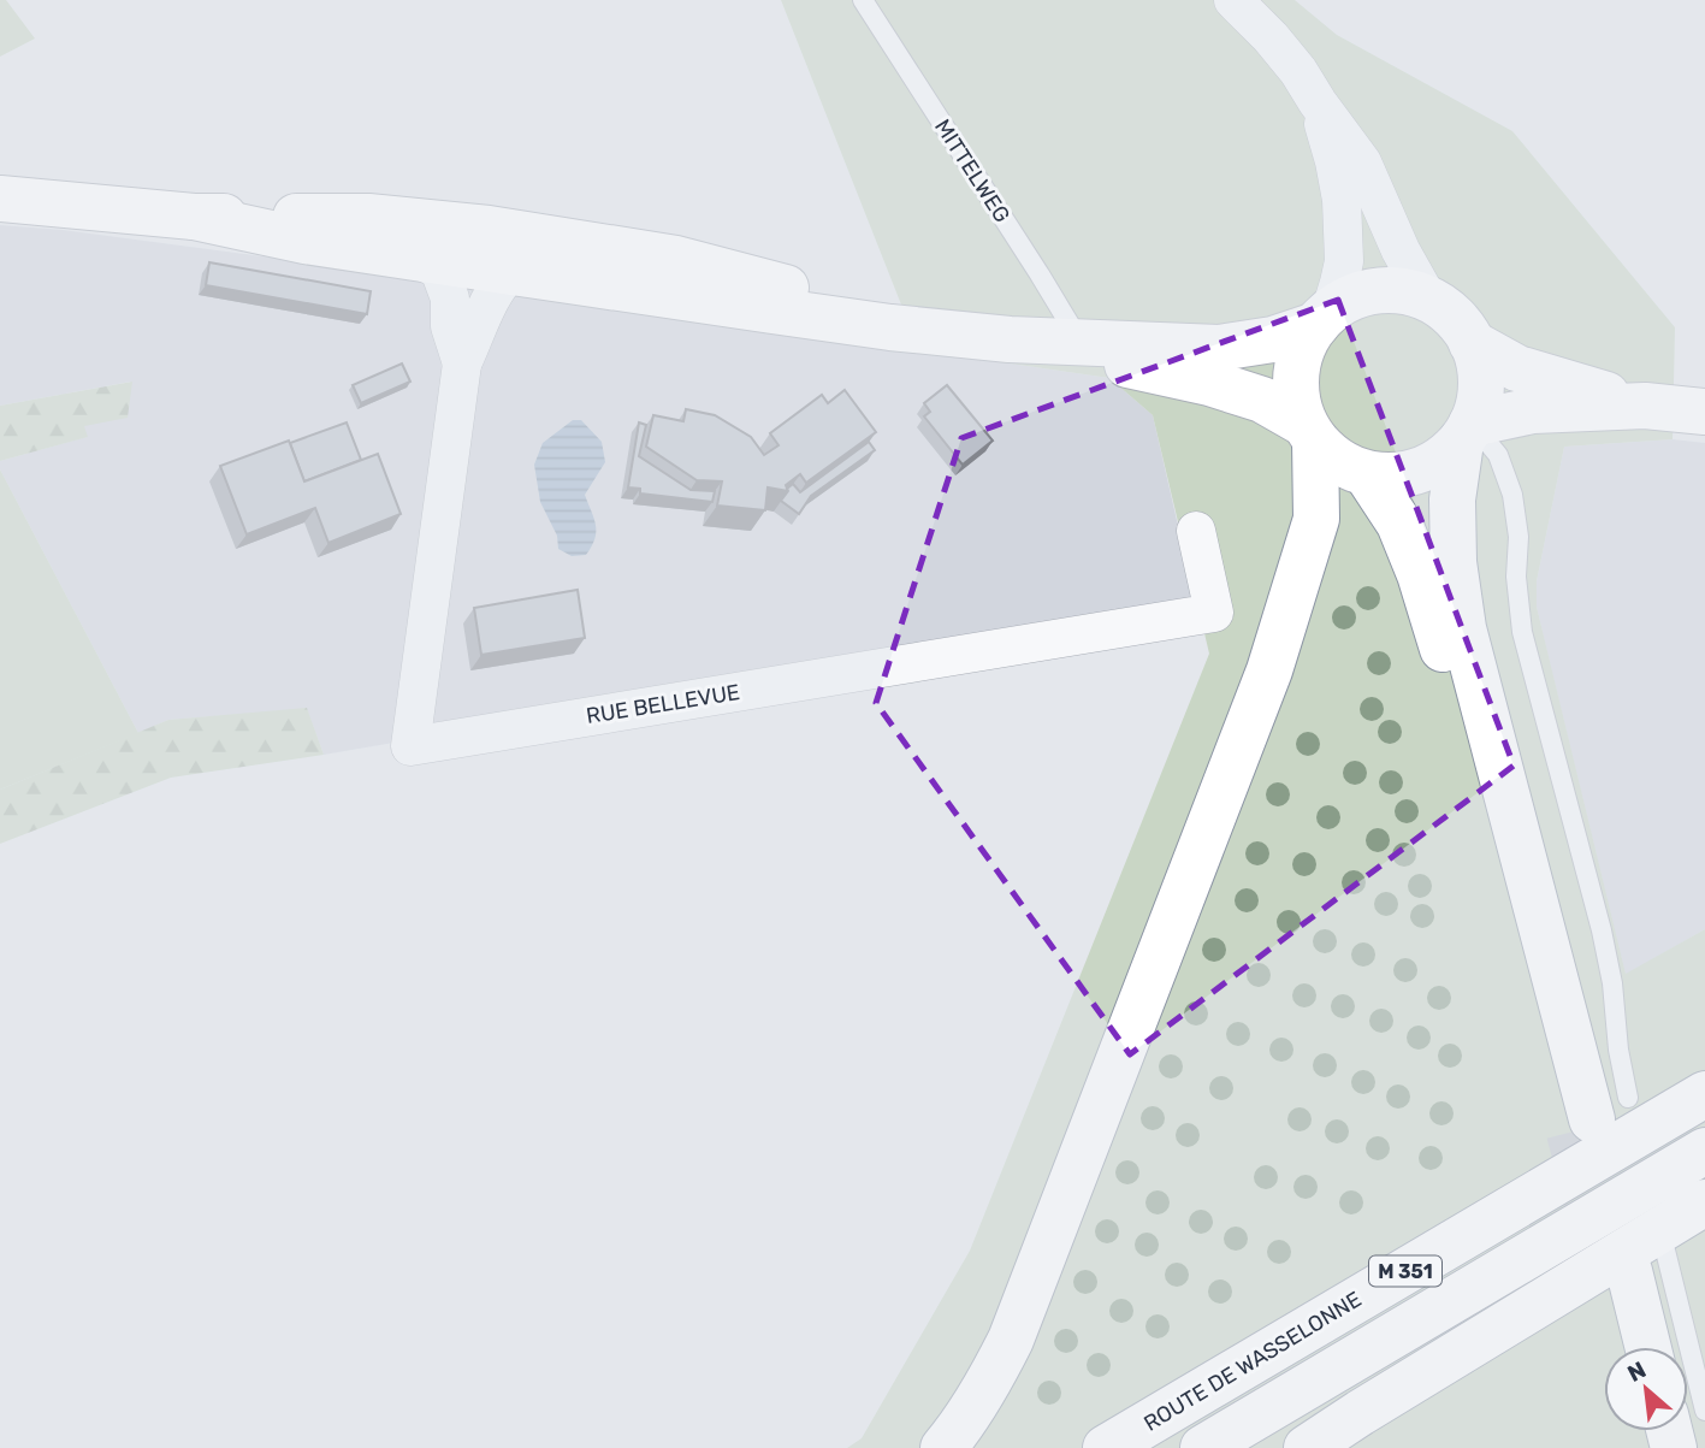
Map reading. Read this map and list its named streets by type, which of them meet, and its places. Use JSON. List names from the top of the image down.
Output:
{
  "streets": {
    "main road": ["M 351", "ROUTE DE WASSELONNE"],
    "street": ["RUE BELLEVUE"],
    "lane": ["MITTELWEG"]
  },
  "north": "top left"
}
